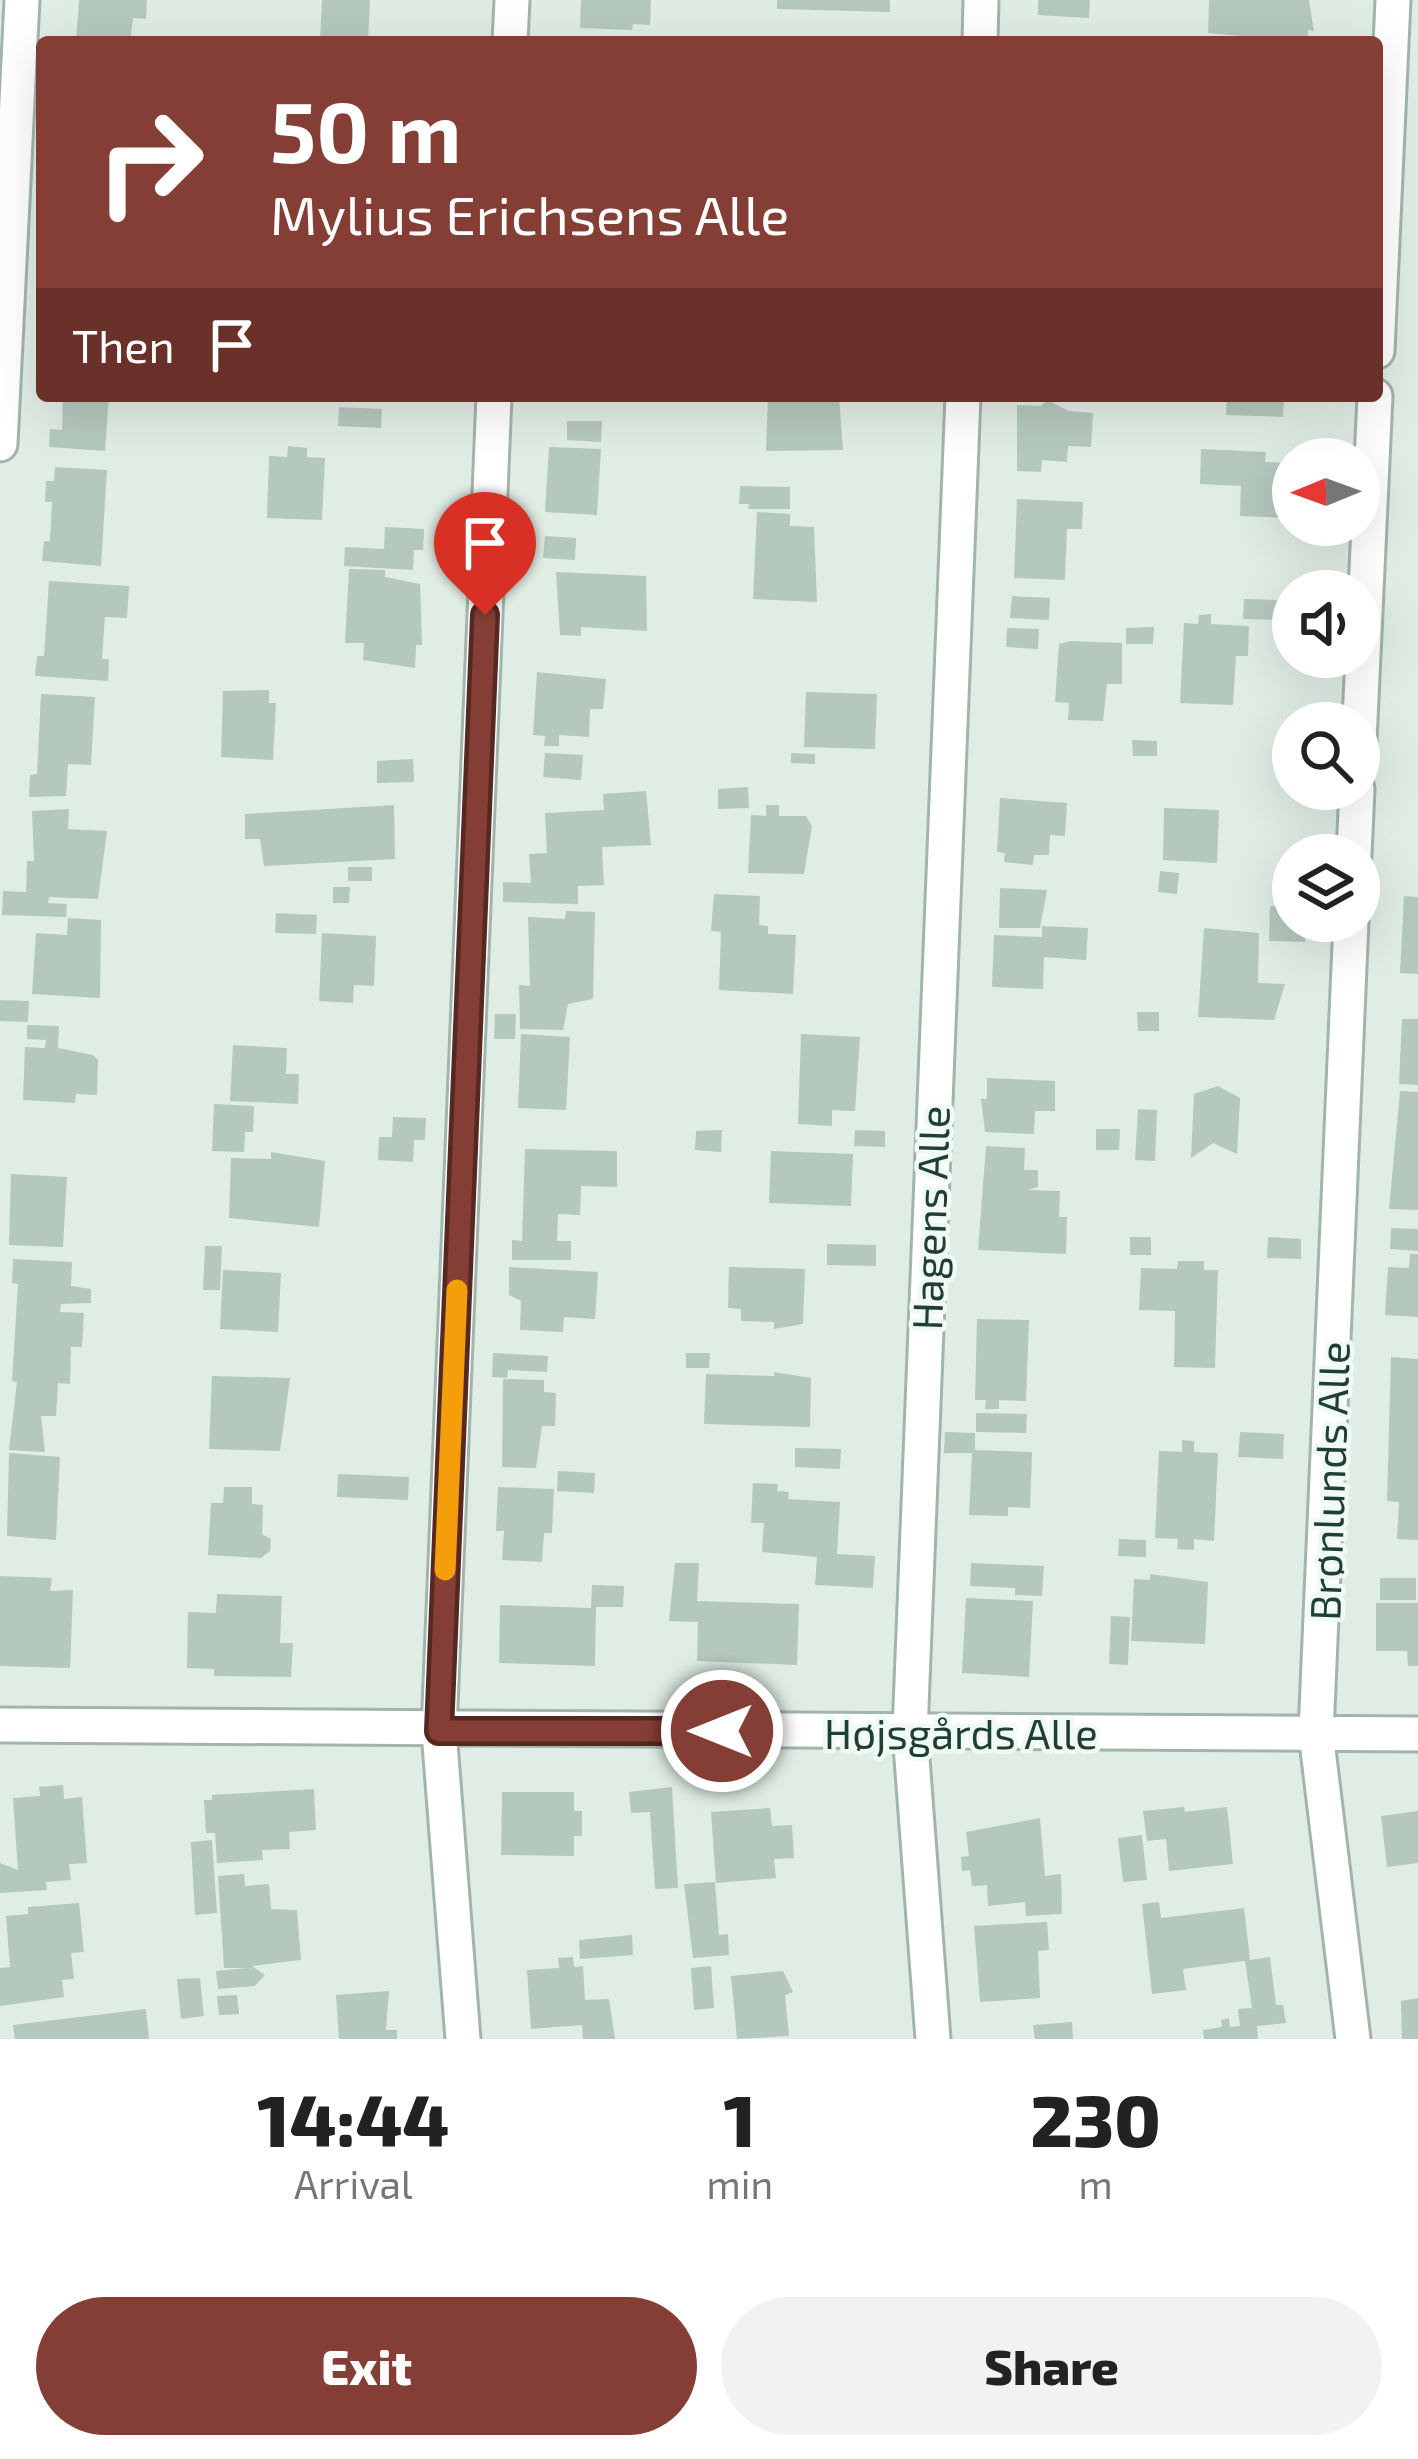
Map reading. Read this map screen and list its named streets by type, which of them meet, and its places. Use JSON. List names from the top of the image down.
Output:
{
  "streets": {
    "street": ["Hagens Alle", "Brønlunds Alle", "Højsgårds Alle"]
  },
  "crossings": [
    ["Hagens Alle", "Højsgårds Alle"],
    ["Brønlunds Alle", "Højsgårds Alle"]
  ],
  "north": "left",
  "page": {
    "turn": ["50 m", "Mylius Erichsens Alle"],
    "then": "Then",
    "eta": [
      "14:44",
      "Arrival",
      "1",
      "min",
      "230",
      "m"
    ],
    "buttons": ["Exit", "Share"]
  }
}
